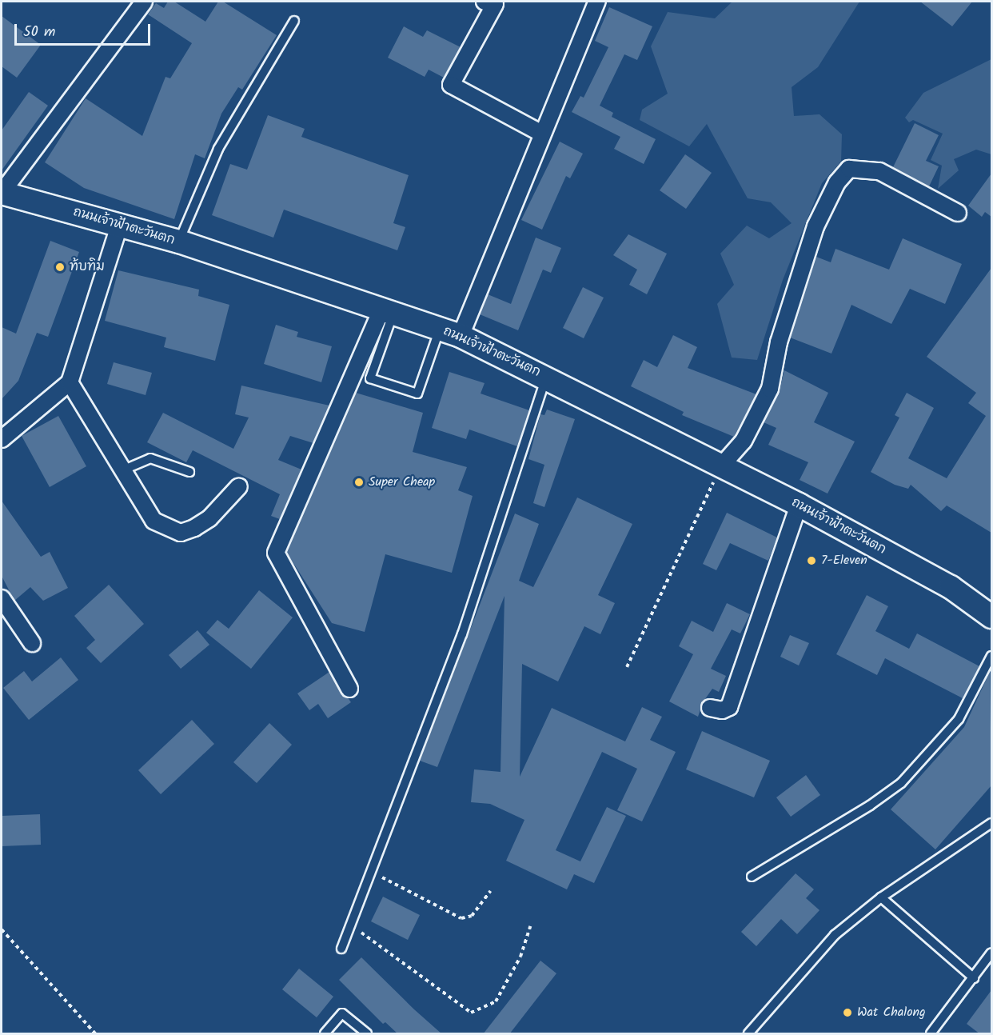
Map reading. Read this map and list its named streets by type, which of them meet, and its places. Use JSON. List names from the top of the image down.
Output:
{
  "streets": {
    "main road": ["ถนนเจ้าฟ้าตะวันตก"]
  },
  "places": [
    "ท้บทิม",
    "Super Cheap",
    "7-Eleven",
    "Wat Chalong"
  ],
  "scale_bar": "50 m"
}
